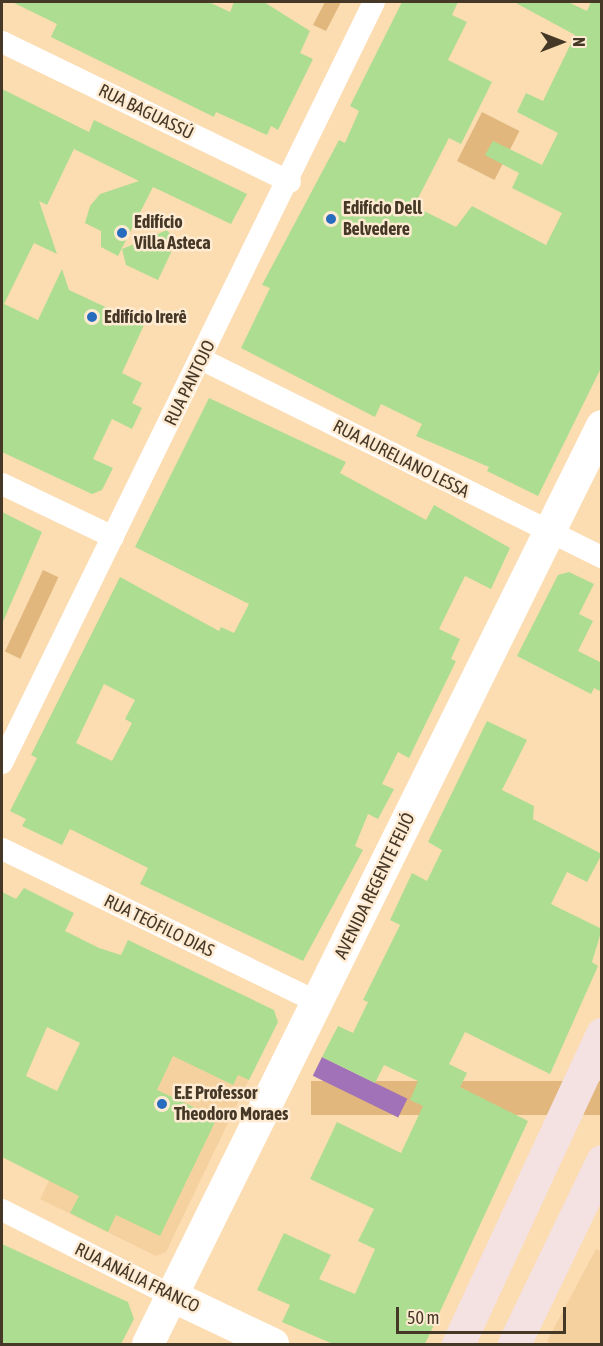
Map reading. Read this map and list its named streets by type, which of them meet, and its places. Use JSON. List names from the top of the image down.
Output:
{
  "streets": {
    "main road": ["AVENIDA REGENTE FEIJÓ", "RUA ANÁLIA FRANCO"],
    "street": [
      "RUA BAGUASSÚ",
      "RUA PANTOJO",
      "RUA AURELIANO LESSA",
      "RUA TEÓFILO DIAS"
    ]
  },
  "crossings": [
    ["RUA BAGUASSÚ", "RUA PANTOJO"],
    ["RUA PANTOJO", "RUA AURELIANO LESSA"],
    ["RUA AURELIANO LESSA", "AVENIDA REGENTE FEIJÓ"],
    ["AVENIDA REGENTE FEIJÓ", "RUA TEÓFILO DIAS"],
    ["AVENIDA REGENTE FEIJÓ", "RUA ANÁLIA FRANCO"]
  ],
  "places": [
    "Edifício Dell Belvedere",
    "Edifício Villa Asteca",
    "Edifício Irerê",
    "E.E Professor Theodoro Moraes"
  ],
  "scale_bar": "50 m",
  "north": "right"
}
